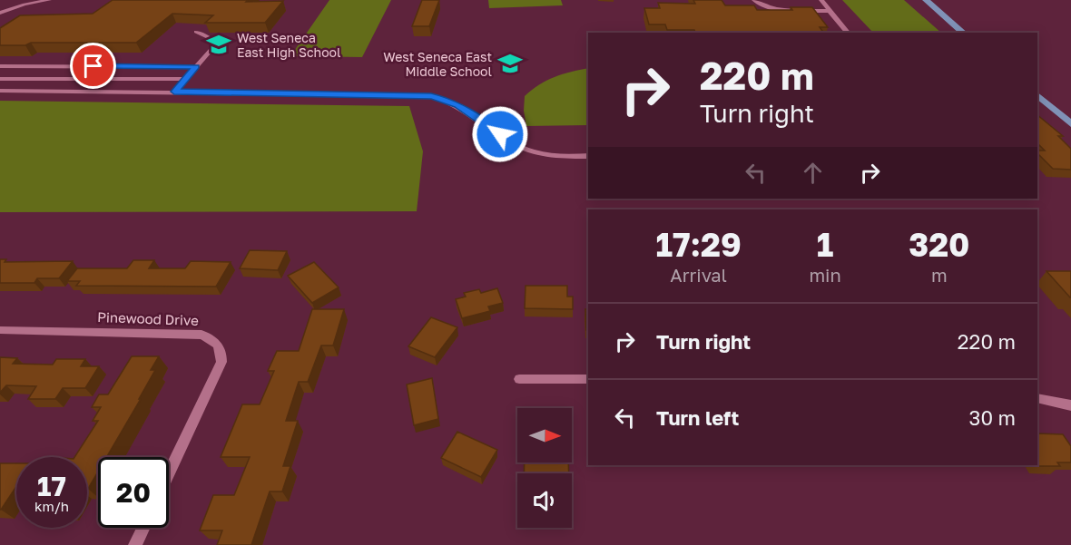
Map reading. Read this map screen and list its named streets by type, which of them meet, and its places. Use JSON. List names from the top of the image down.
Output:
{
  "streets": {
    "street": ["Pinewood Drive"]
  },
  "places": {
    "school or university": ["West Seneca East High School", "West Seneca East Middle School"]
  },
  "north": "right",
  "page": {
    "turn": ["220 m", "Turn right"],
    "eta": [
      "17:29",
      "Arrival",
      "1",
      "min",
      "320",
      "m"
    ],
    "list": [
      {
        "name": "Turn right",
        "value": "220 m"
      },
      {
        "name": "Turn left",
        "value": "30 m"
      }
    ],
    "speed": "17 km/h",
    "limit": "20"
  }
}
